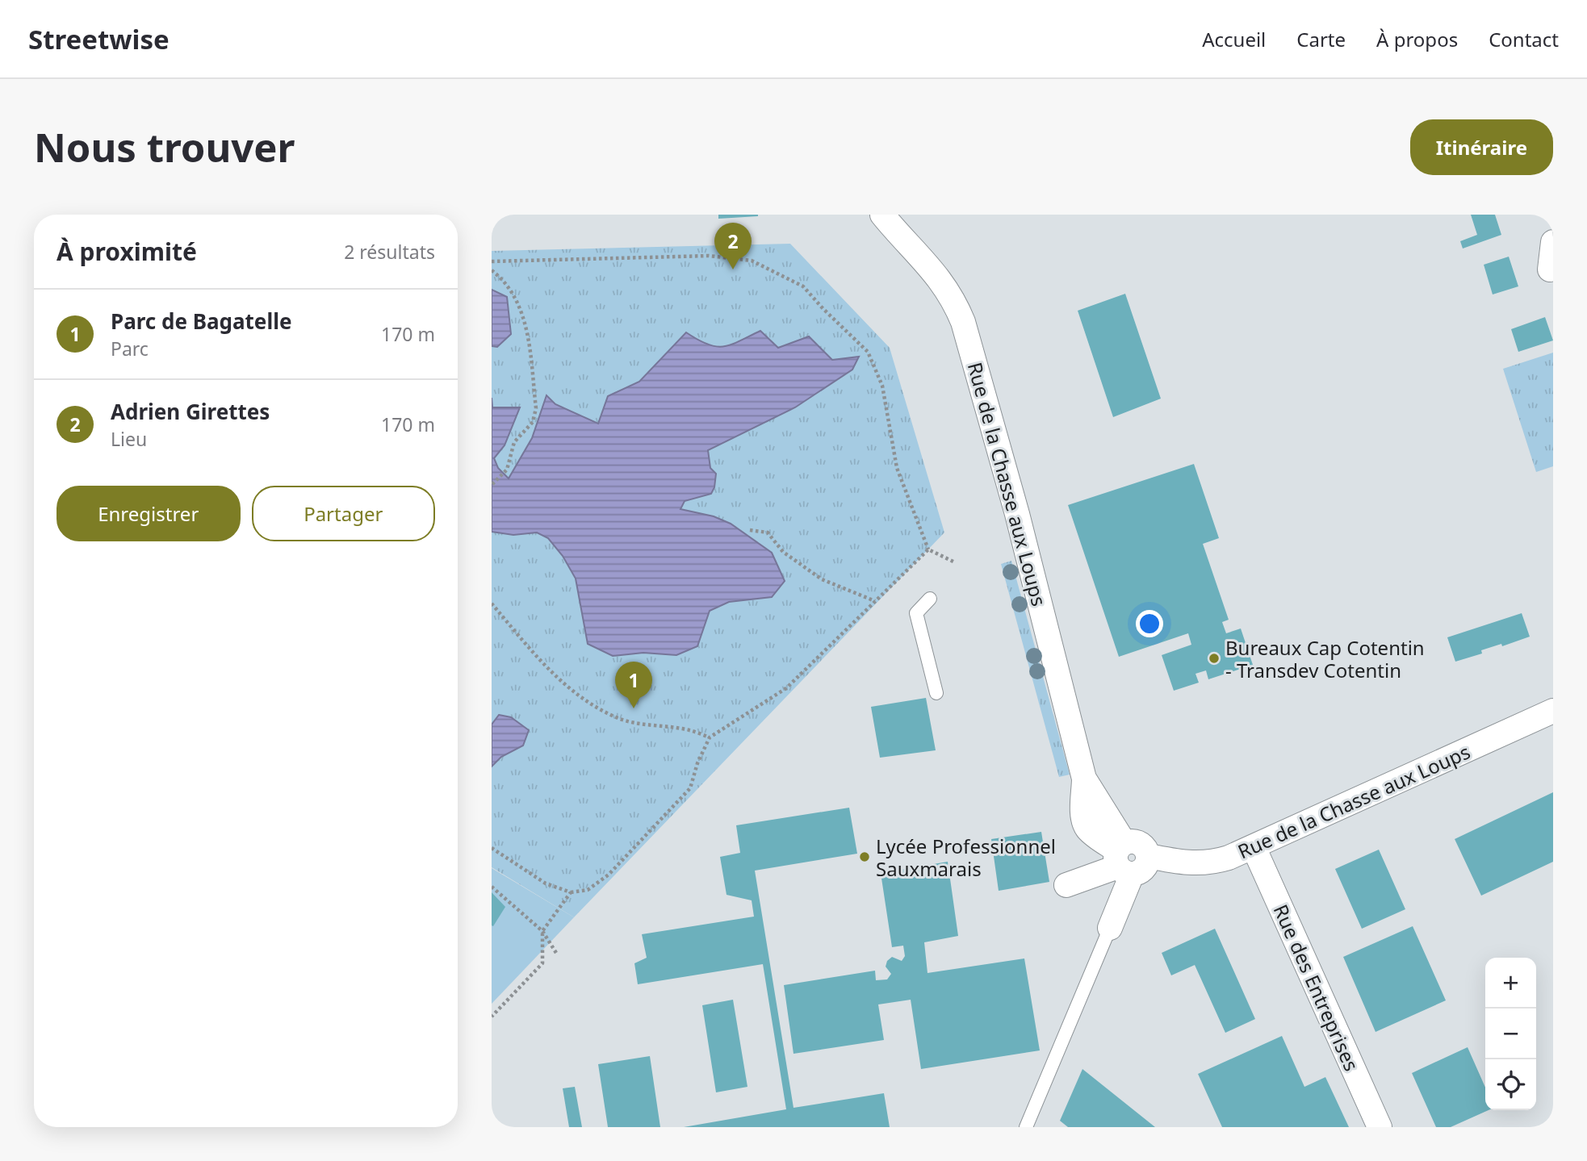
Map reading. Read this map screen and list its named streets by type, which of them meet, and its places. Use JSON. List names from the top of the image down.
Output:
{
  "streets": {
    "street": ["Rue de la Chasse aux Loups", "Rue des Entreprises"]
  },
  "crossings": [
    ["Rue de la Chasse aux Loups", "Rue des Entreprises"]
  ],
  "places": ["Bureaux Cap Cotentin - Transdev Cotentin", "Lycée Professionnel Sauxmarais"],
  "page": {
    "header": "Streetwise",
    "nav": [
      "Accueil",
      "Carte",
      "À propos",
      "Contact"
    ],
    "buttons": [
      "Itinéraire",
      ["Enregistrer", "Partager"]
    ],
    "title": "Nous trouver",
    "heading": ["À proximité", "2 résultats"],
    "pins": ["2", "1"],
    "list": [
      {
        "mark": "1",
        "name": "Parc de Bagatelle",
        "note": "Parc",
        "value": "170 m"
      },
      {
        "mark": "2",
        "name": "Adrien Girettes",
        "note": "Lieu",
        "value": "170 m"
      }
    ],
    "map_buttons": ["+", "−"]
  }
}
